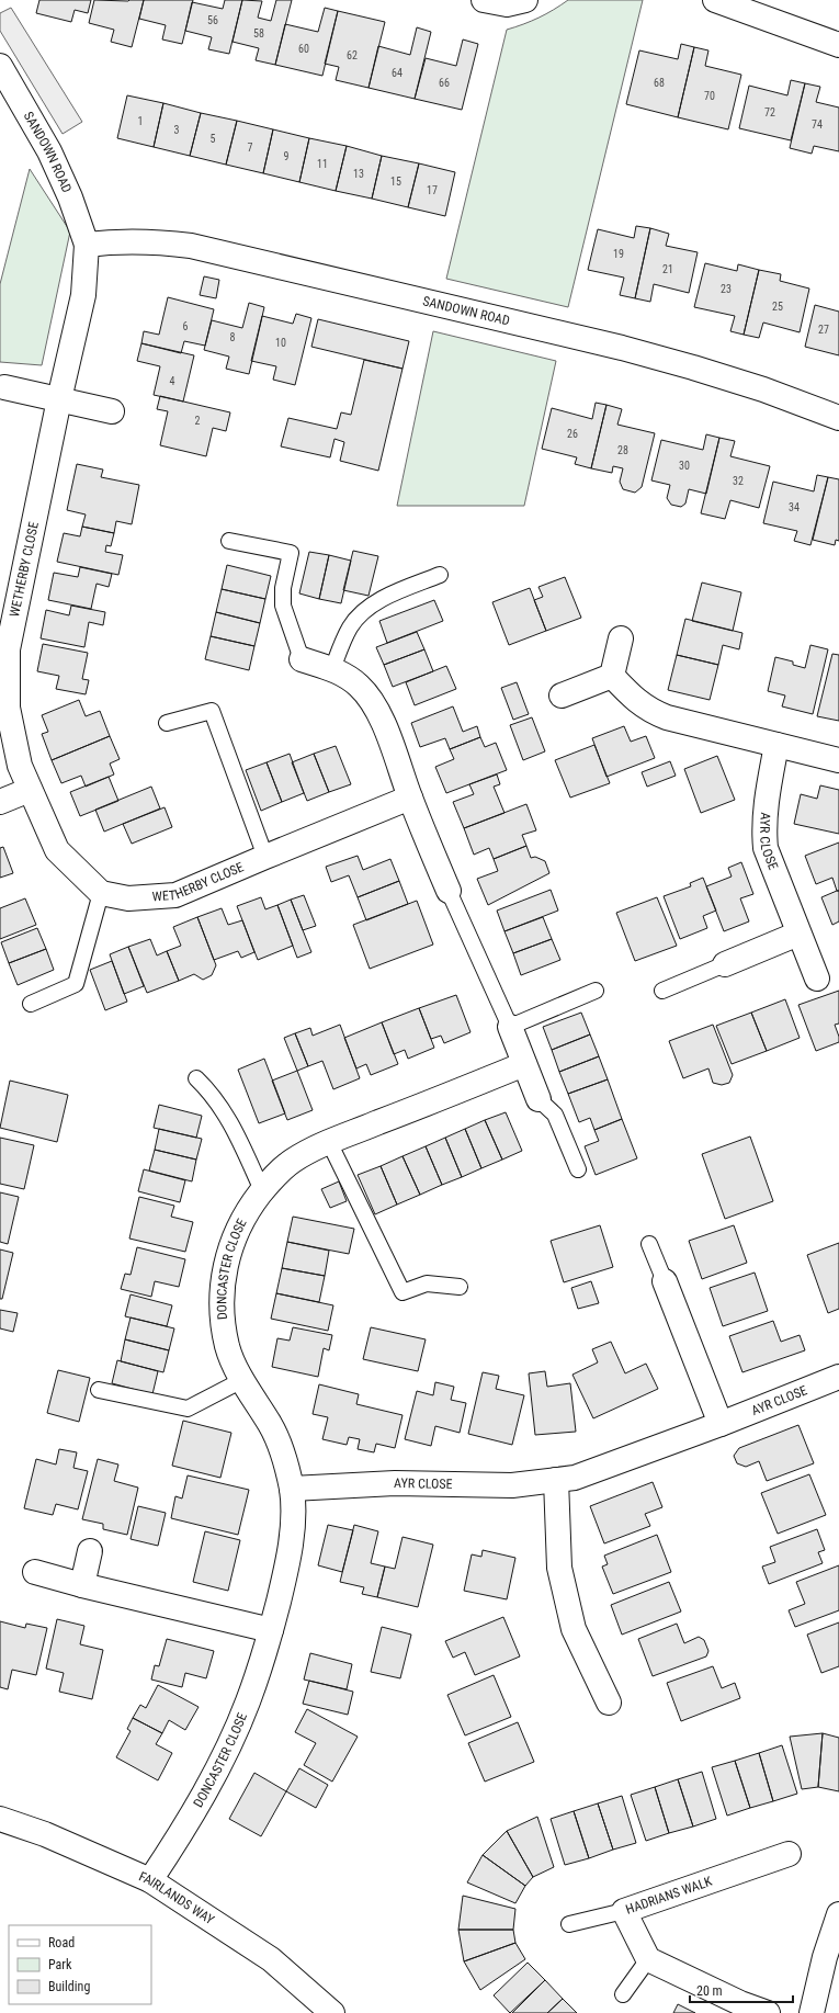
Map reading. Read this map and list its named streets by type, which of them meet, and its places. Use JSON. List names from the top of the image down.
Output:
{
  "streets": {
    "street": [
      "SANDOWN ROAD",
      "WETHERBY CLOSE",
      "AYR CLOSE",
      "DONCASTER CLOSE",
      "HADRIANS WALK",
      "FAIRLANDS WAY"
    ]
  },
  "crossings": [
    ["SANDOWN ROAD", "WETHERBY CLOSE"],
    ["AYR CLOSE", "DONCASTER CLOSE"],
    ["DONCASTER CLOSE", "FAIRLANDS WAY"]
  ],
  "house_numbers": [
    "56",
    "58",
    "60",
    "62",
    "64",
    "66",
    "68",
    "70",
    "72",
    "1",
    "74",
    "3",
    "5",
    "7",
    "9",
    "11",
    "13",
    "15",
    "17",
    "19",
    "21",
    "23",
    "25",
    "6",
    "27",
    "8",
    "10",
    "4",
    "2",
    "26",
    "28",
    "30",
    "32",
    "34"
  ],
  "legend": ["Road", "Park", "Building"],
  "scale_bar": "20 m"
}
